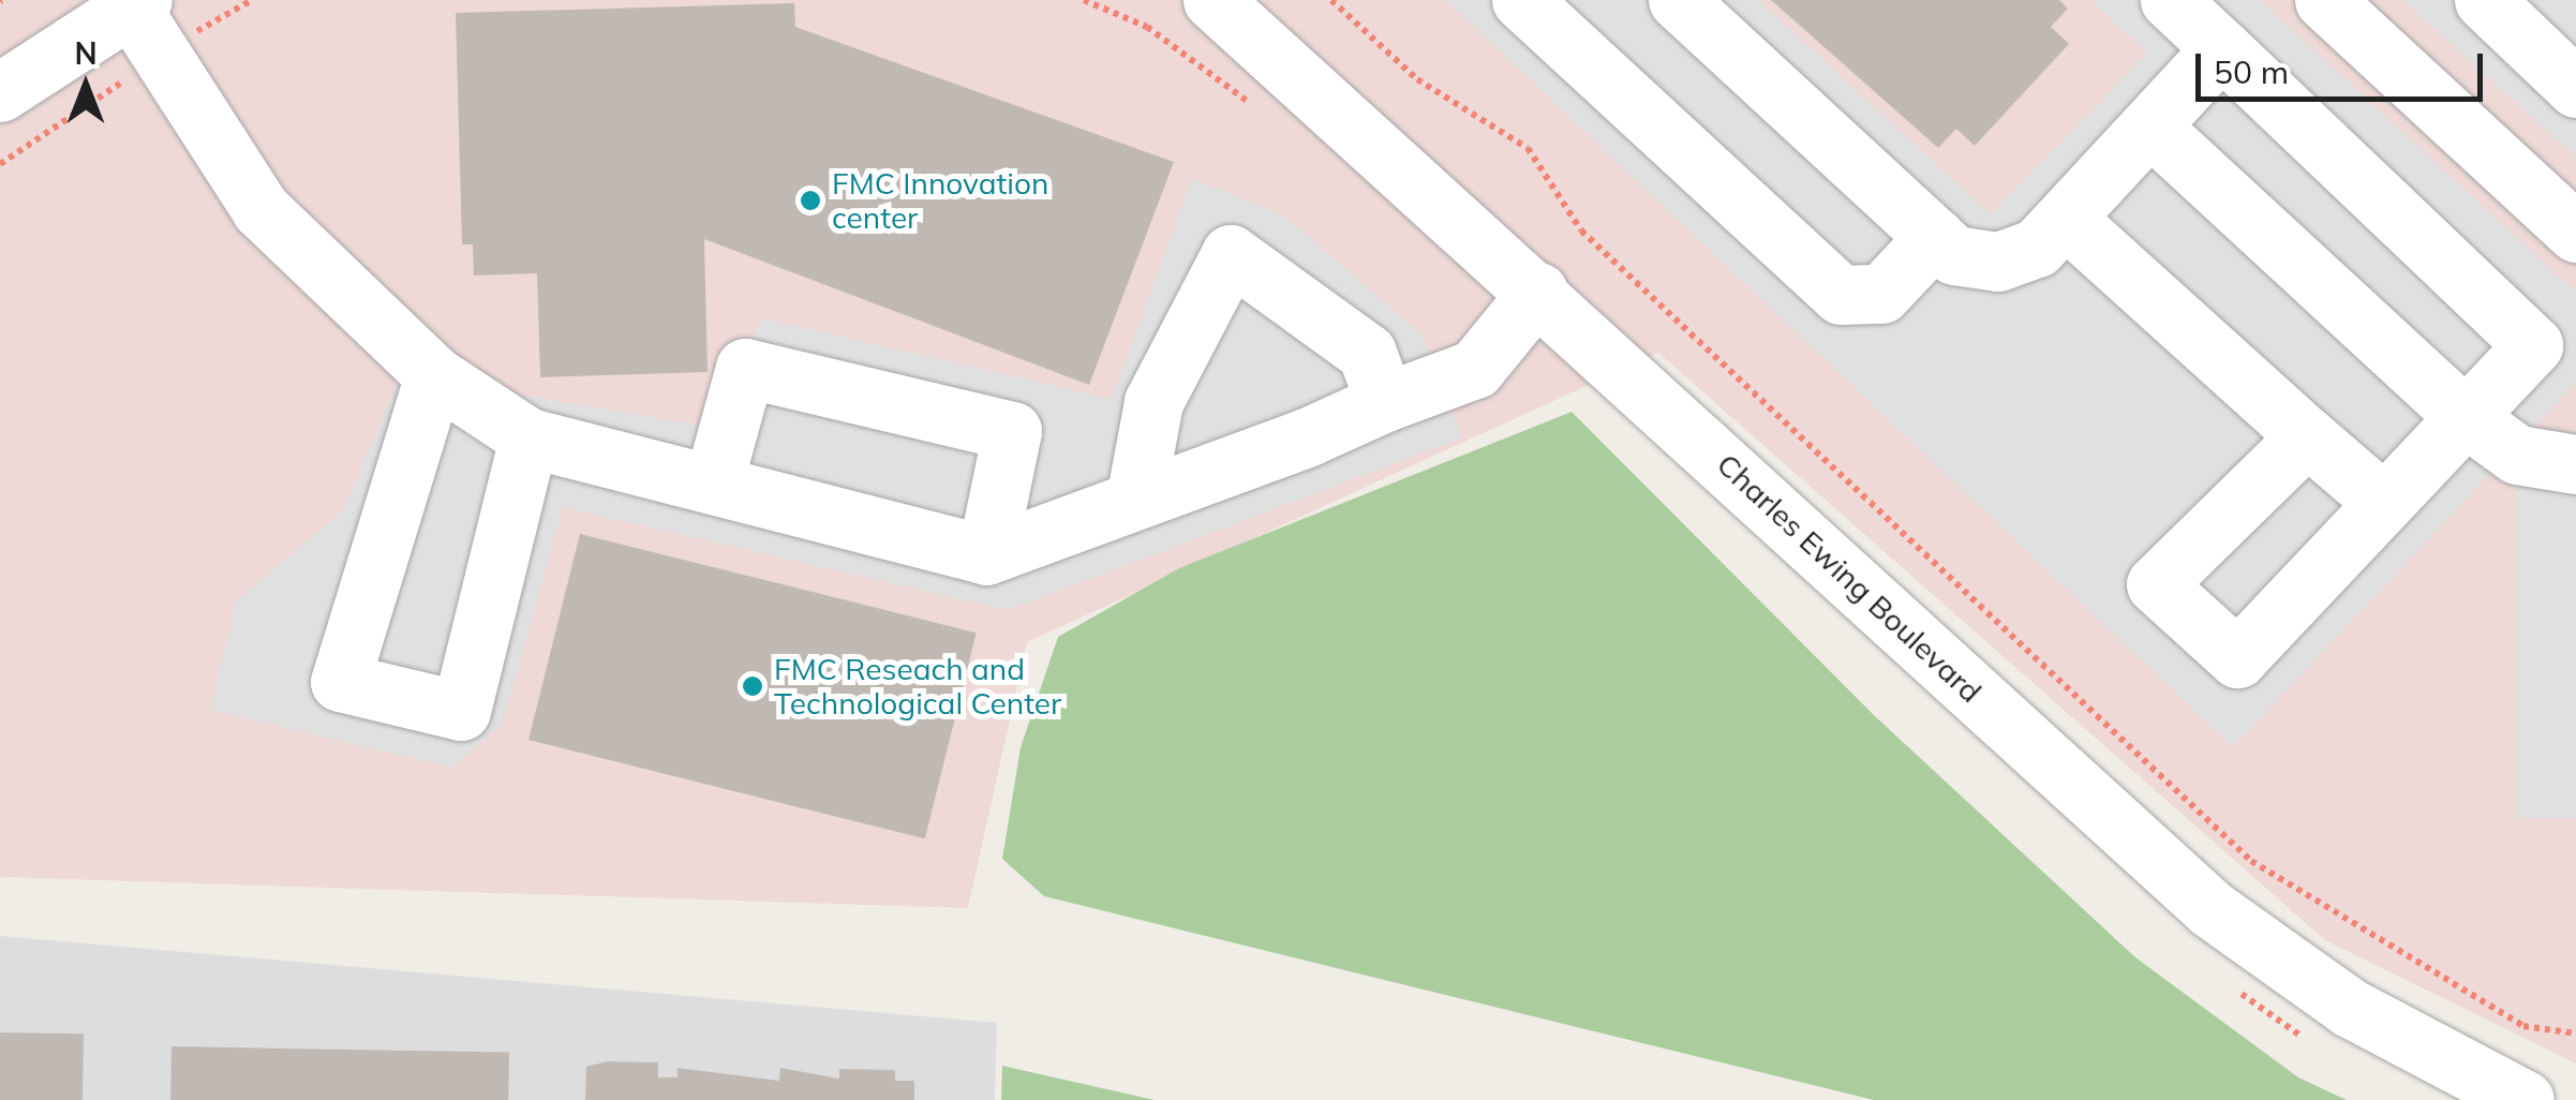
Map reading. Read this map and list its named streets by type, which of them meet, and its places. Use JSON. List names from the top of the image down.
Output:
{
  "streets": {
    "street": ["Charles Ewing Boulevard"]
  },
  "places": ["FMC Innovation center", "FMC Reseach and Technological Center"],
  "scale_bar": "50 m",
  "north": "top"
}
